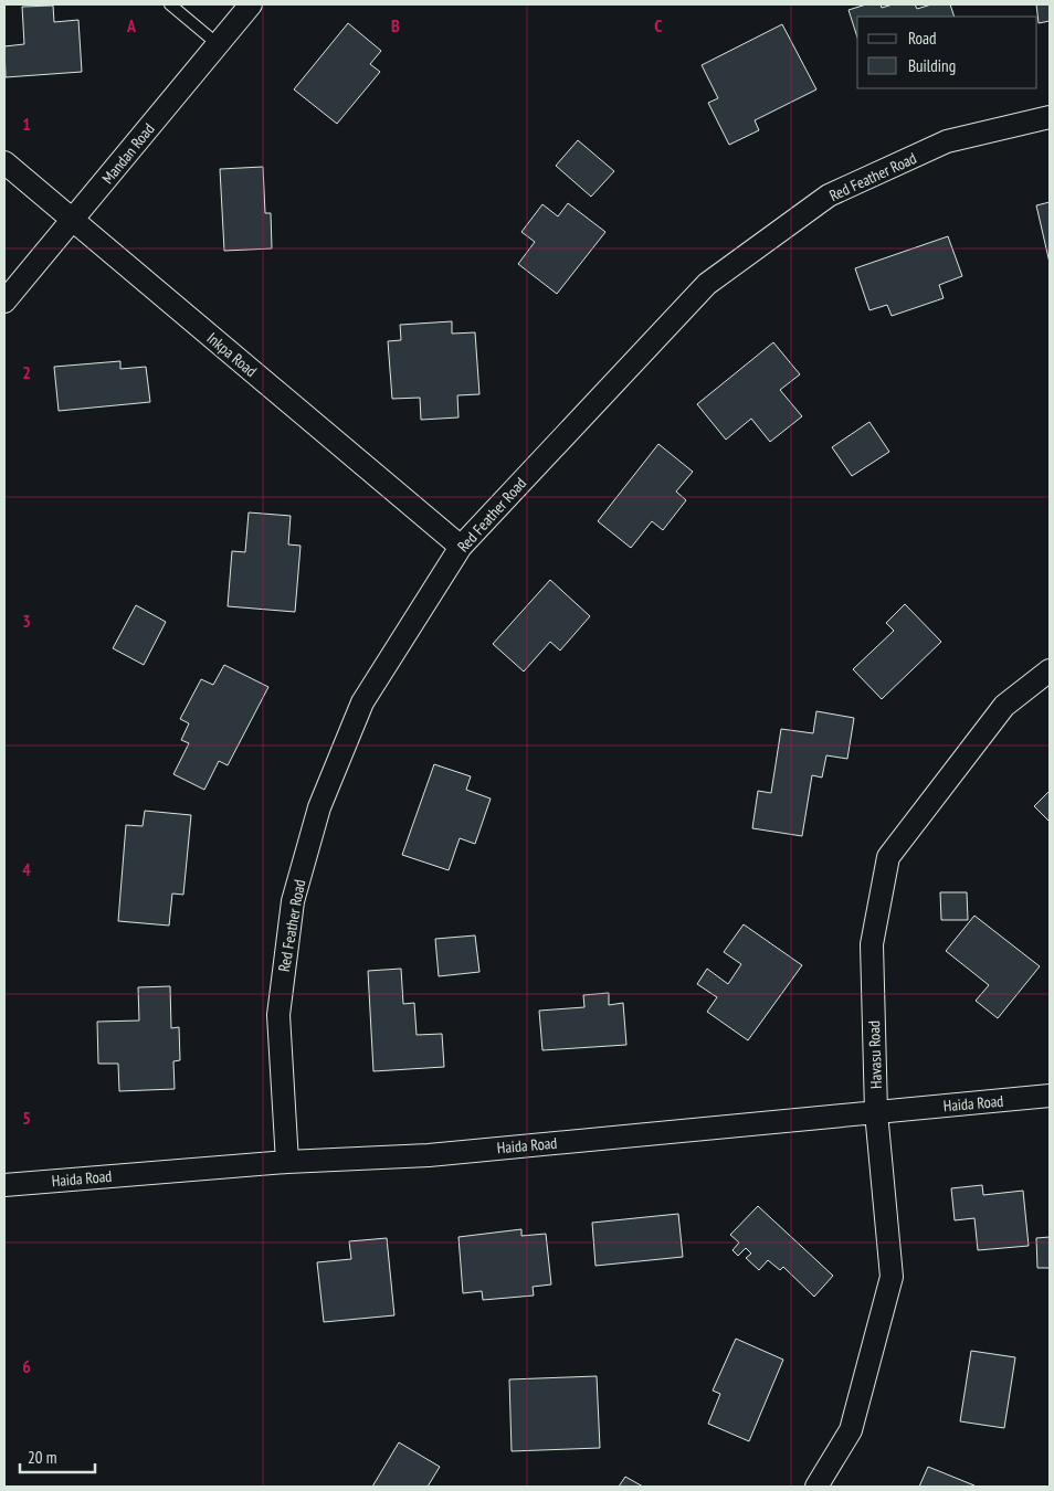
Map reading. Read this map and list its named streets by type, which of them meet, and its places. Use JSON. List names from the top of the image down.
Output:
{
  "streets": {
    "street": [
      "Mandan Road",
      "Red Feather Road",
      "Inkpa Road",
      "Havasu Road",
      "Haida Road"
    ]
  },
  "crossings": [
    ["Mandan Road", "Inkpa Road"],
    ["Red Feather Road", "Inkpa Road"],
    ["Red Feather Road", "Haida Road"],
    ["Havasu Road", "Haida Road"]
  ],
  "legend": ["Road", "Building"],
  "scale_bar": "20 m",
  "grid": {
    "columns": ["A", "B", "C"],
    "rows": [
      "1",
      "2",
      "3",
      "4",
      "5",
      "6"
    ]
  }
}
